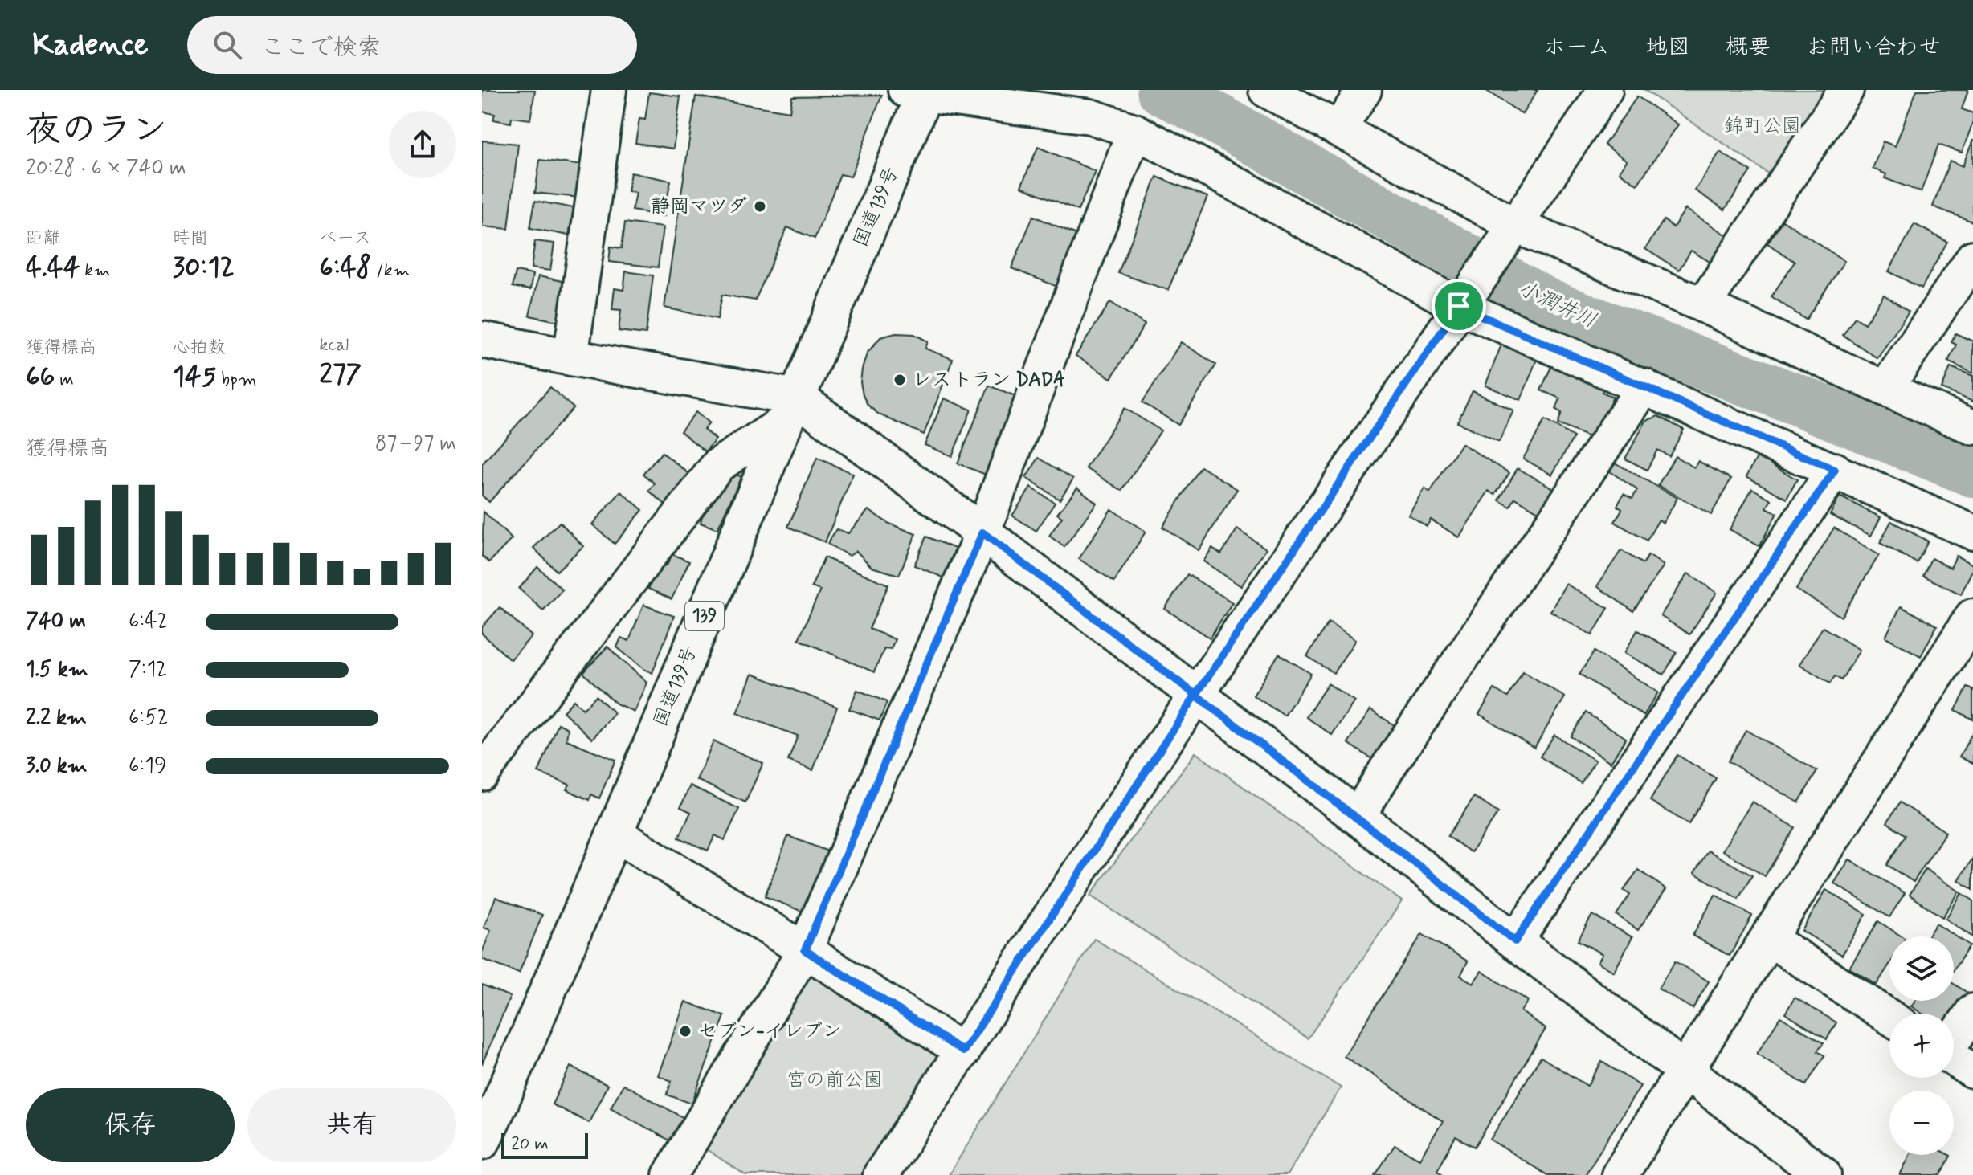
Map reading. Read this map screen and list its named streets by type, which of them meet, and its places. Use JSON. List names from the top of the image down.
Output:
{
  "streets": {
    "main road": ["国道139号", "139"]
  },
  "water": ["小潤井川"],
  "parks": ["錦町公園", "宮の前公園"],
  "places": ["静岡マツダ", "レストラン DADA", "セブン-イレブン"],
  "scale_bar": "20 m",
  "page": {
    "header": "Kadence",
    "search": "ここで検索",
    "nav": [
      "ホーム",
      "地図",
      "概要",
      "お問い合わせ"
    ],
    "heading": ["夜のラン", "20:28 · 6 × 740 m"],
    "stats": [
      ["距離", "4.44 km"],
      ["時間", "30:12"],
      ["ペース", "6:48 /km"],
      ["獲得標高", "66 m"],
      ["心拍数", "145 bpm"],
      ["kcal", "277"]
    ],
    "chart": ["獲得標高", "87–97 m"],
    "list": [
      {
        "name": "740 m",
        "note": "6:42"
      },
      {
        "name": "1.5 km",
        "note": "7:12"
      },
      {
        "name": "2.2 km",
        "note": "6:52"
      },
      {
        "name": "3.0 km",
        "note": "6:19"
      }
    ],
    "map_buttons": ["+", "−"],
    "buttons": ["保存", "共有"],
    "scale": "20 m"
  }
}
